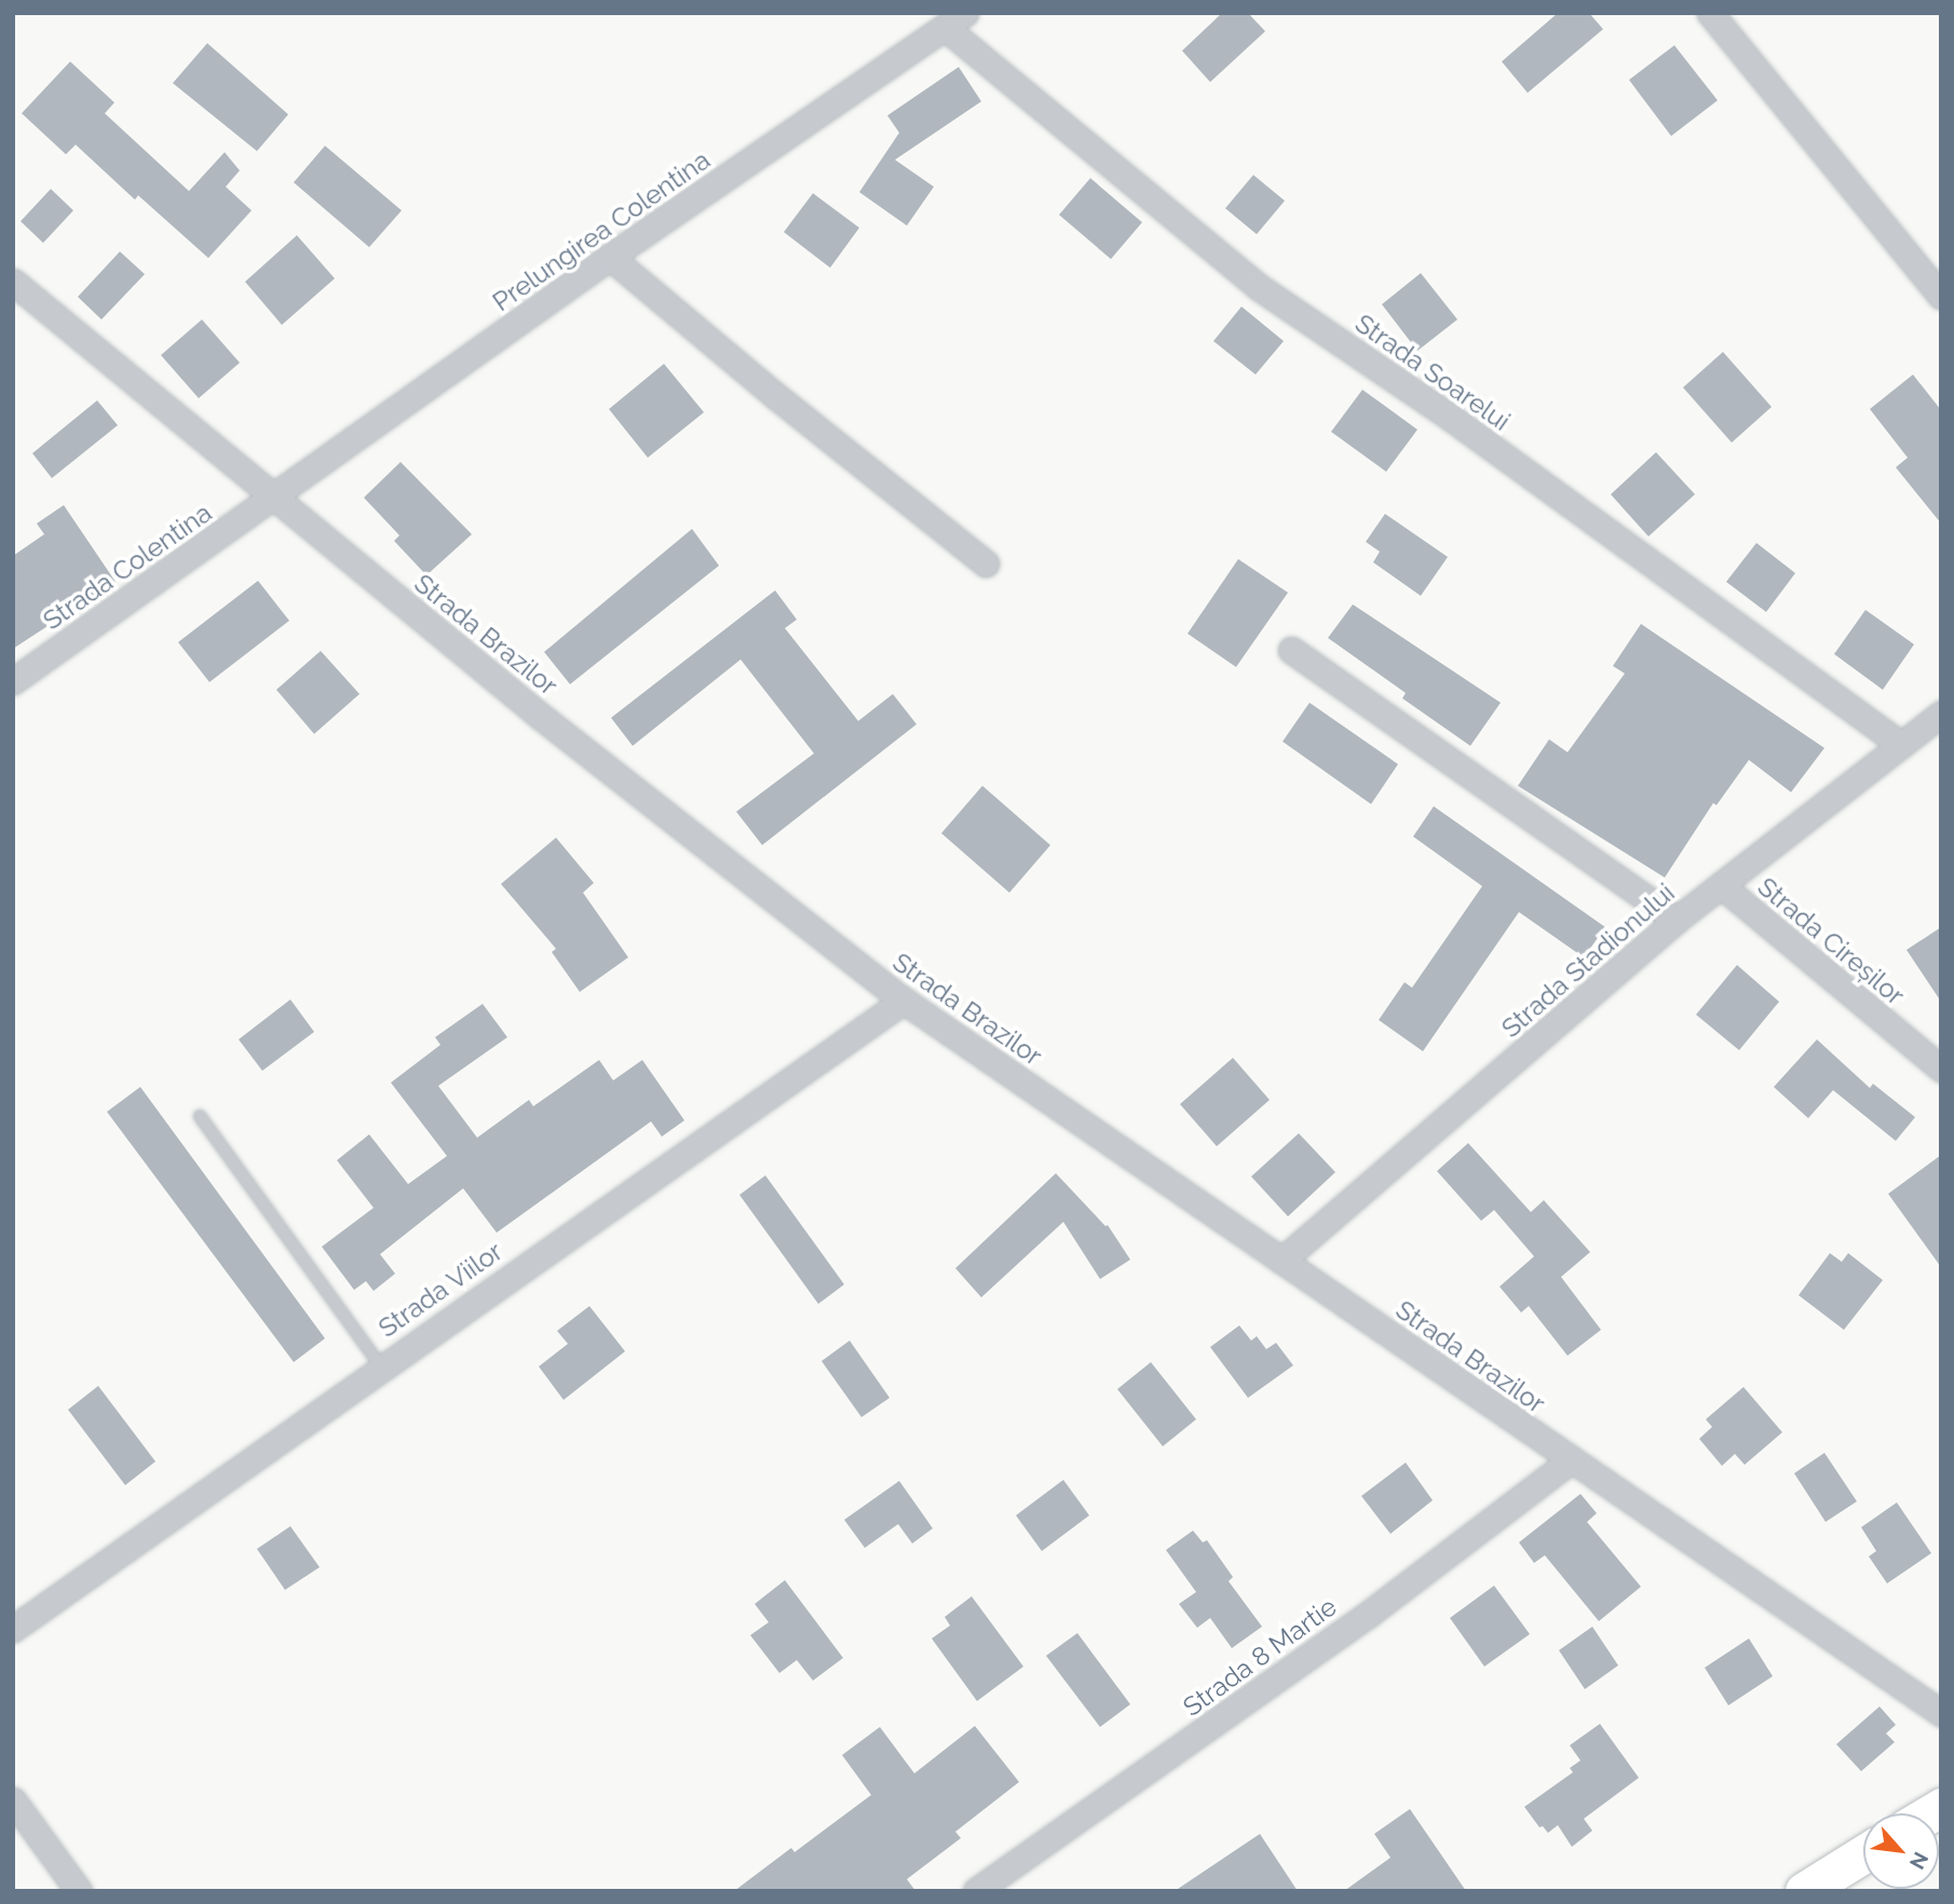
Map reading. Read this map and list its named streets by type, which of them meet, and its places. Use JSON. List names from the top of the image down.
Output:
{
  "streets": {
    "street": [
      "Prelungirea Colentina",
      "Strada Soarelui",
      "Strada Colentina",
      "Strada Brazilor",
      "Strada Cireșilor",
      "Strada Stadionului",
      "Strada Viilor",
      "Strada 8 Martie"
    ]
  },
  "crossings": [
    ["Prelungirea Colentina", "Strada Soarelui"],
    ["Prelungirea Colentina", "Strada Colentina"],
    ["Prelungirea Colentina", "Strada Brazilor"],
    ["Strada Soarelui", "Strada Stadionului"],
    ["Strada Colentina", "Strada Brazilor"],
    ["Strada Brazilor", "Strada Stadionului"],
    ["Strada Brazilor", "Strada Viilor"],
    ["Strada Brazilor", "Strada 8 Martie"],
    ["Strada Cireșilor", "Strada Stadionului"]
  ],
  "north": "bottom right"
}
